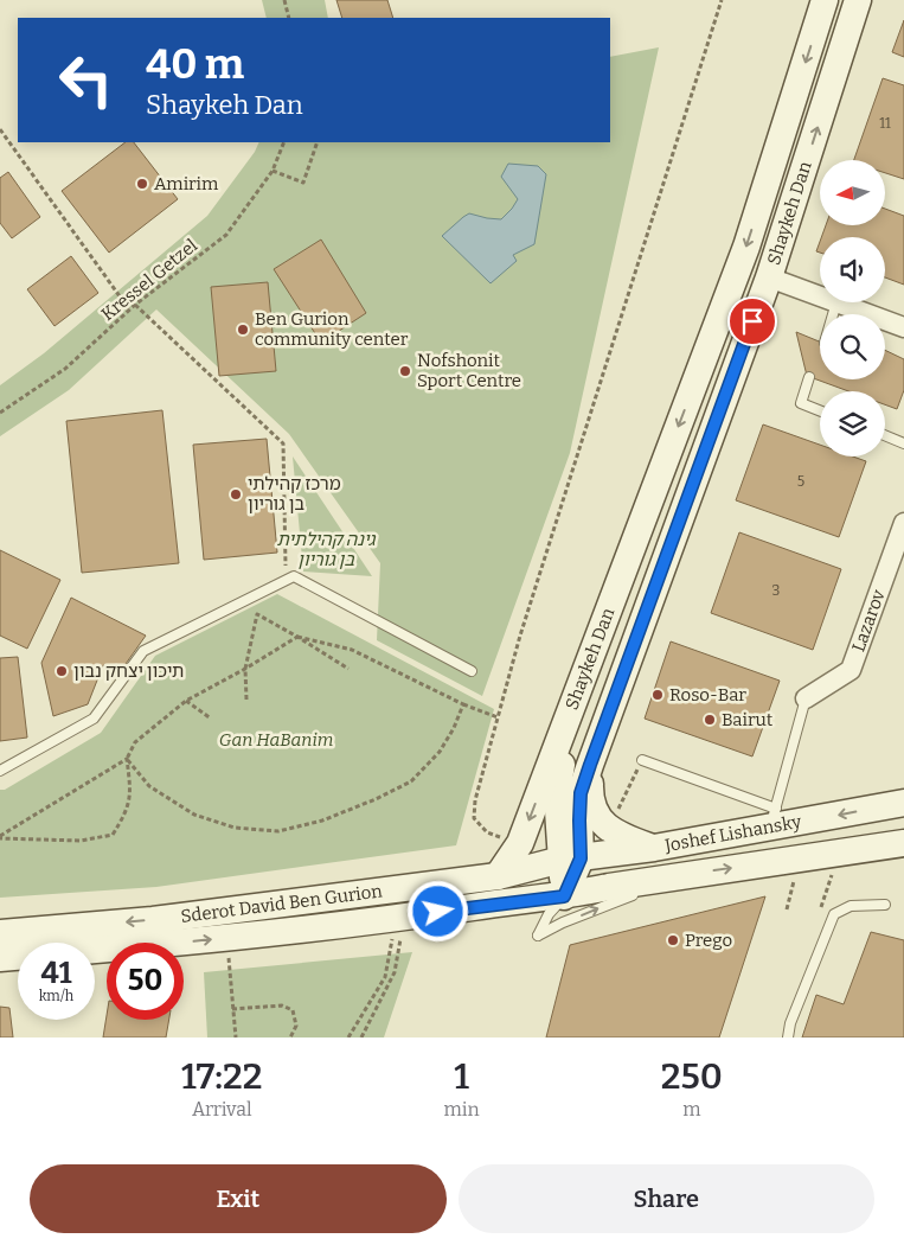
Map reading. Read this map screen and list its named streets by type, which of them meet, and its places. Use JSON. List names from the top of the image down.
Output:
{
  "streets": {
    "street": [
      "Shaykeh Dan",
      "Lazarov",
      "Joshef Lishansky",
      "Sderot David Ben Gurion"
    ],
    "path": ["Kressel Getzel"]
  },
  "crossings": [
    ["Shaykeh Dan", "Joshef Lishansky"],
    ["Shaykeh Dan", "Sderot David Ben Gurion"],
    ["Joshef Lishansky", "Sderot David Ben Gurion"]
  ],
  "parks": ["גינה קהילתית בן גוריון", "Gan HaBanim"],
  "places": [
    "Amirim",
    "Ben Gurion community center",
    "Nofshonit Sport Centre",
    "מרכז קהילתי בן גוריון",
    "תיכון יצחק נבון",
    "Roso-Bar",
    "Bairut",
    "Prego"
  ],
  "house_numbers": ["11", "5", "3"],
  "north": "left",
  "page": {
    "turn": ["40 m", "Shaykeh Dan"],
    "speed": "41 km/h",
    "limit": "50",
    "eta": [
      "17:22",
      "Arrival",
      "1",
      "min",
      "250",
      "m"
    ],
    "buttons": ["Exit", "Share"]
  }
}
